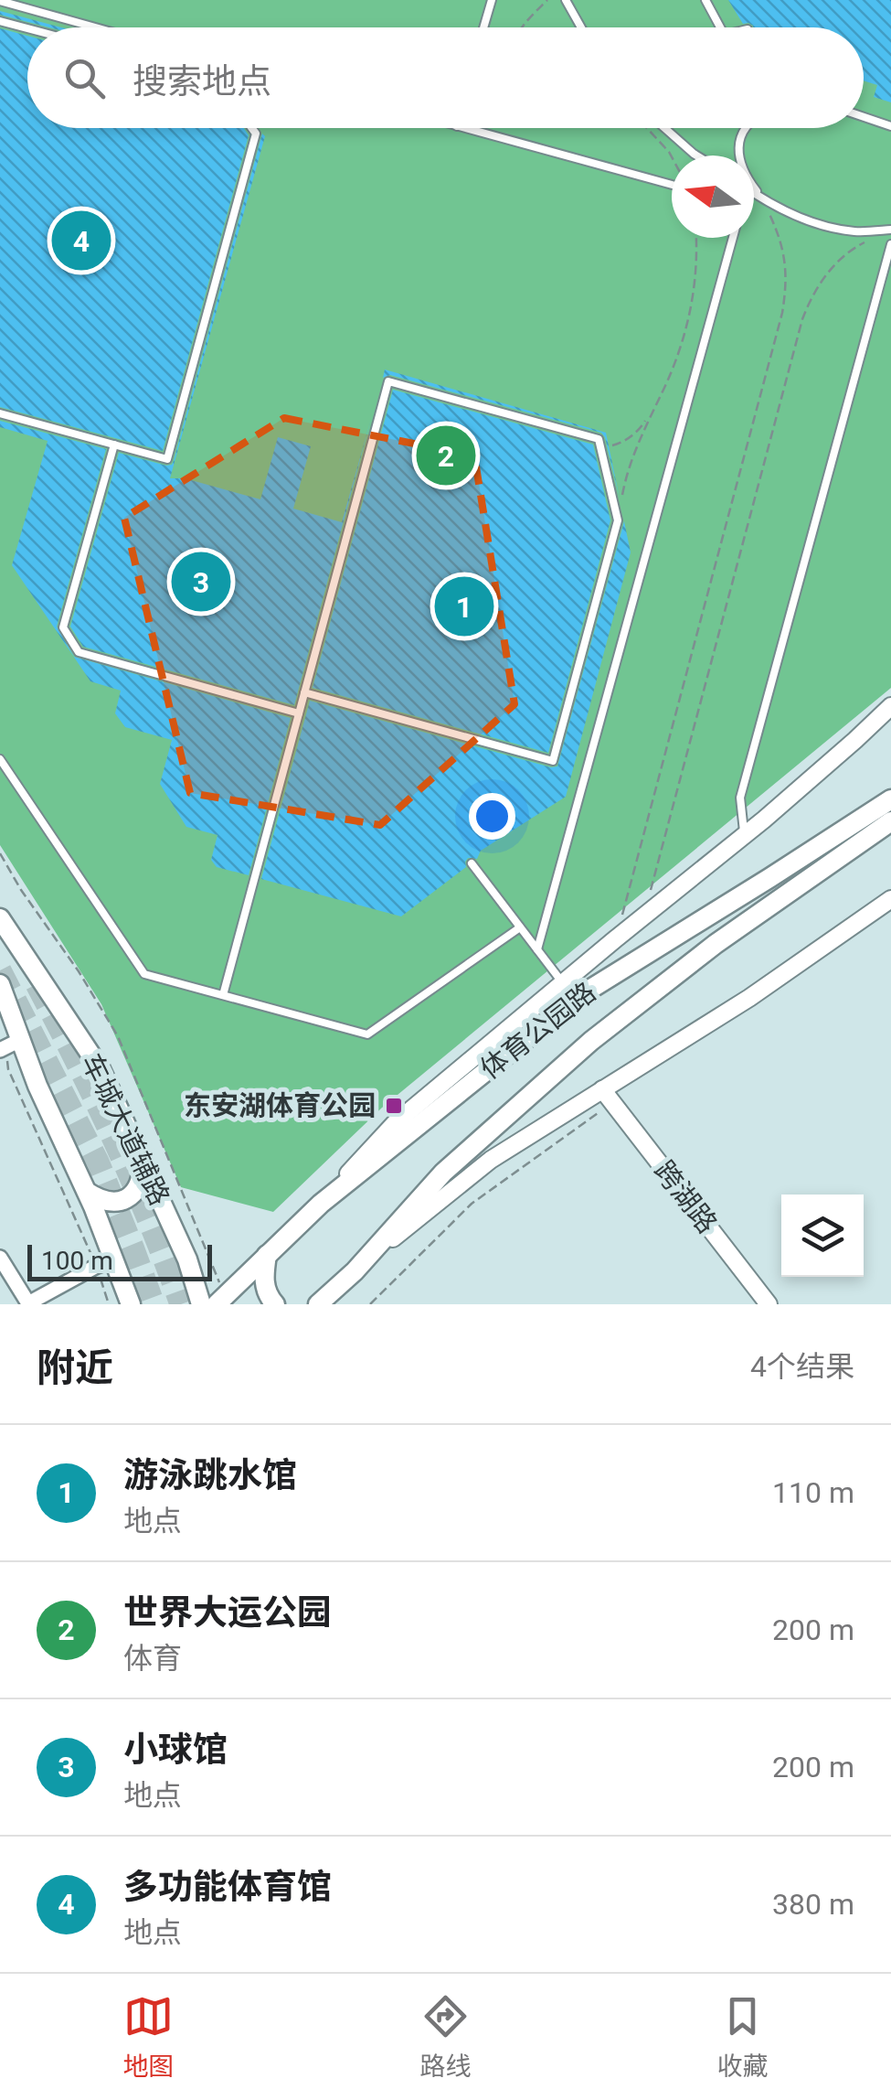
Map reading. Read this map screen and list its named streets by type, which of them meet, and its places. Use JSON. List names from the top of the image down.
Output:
{
  "streets": {
    "main road": ["体育公园路", "车城大道辅路"],
    "street": ["跨湖路"]
  },
  "places": {
    "transit": ["东安湖体育公园"]
  },
  "scale_bar": "100 m",
  "north": "left",
  "page": {
    "search": "搜索地点",
    "pins": [
      "4",
      "2",
      "3",
      "1"
    ],
    "scale": "100 m",
    "heading": ["附近", "4个结果"],
    "list": [
      {
        "mark": "1",
        "name": "游泳跳水馆",
        "note": "地点",
        "value": "110 m"
      },
      {
        "mark": "2",
        "name": "世界大运公园",
        "note": "体育",
        "value": "200 m"
      },
      {
        "mark": "3",
        "name": "小球馆",
        "note": "地点",
        "value": "200 m"
      },
      {
        "mark": "4",
        "name": "多功能体育馆",
        "note": "地点",
        "value": "380 m"
      }
    ],
    "nav": ["地图", "路线", "收藏"]
  }
}
